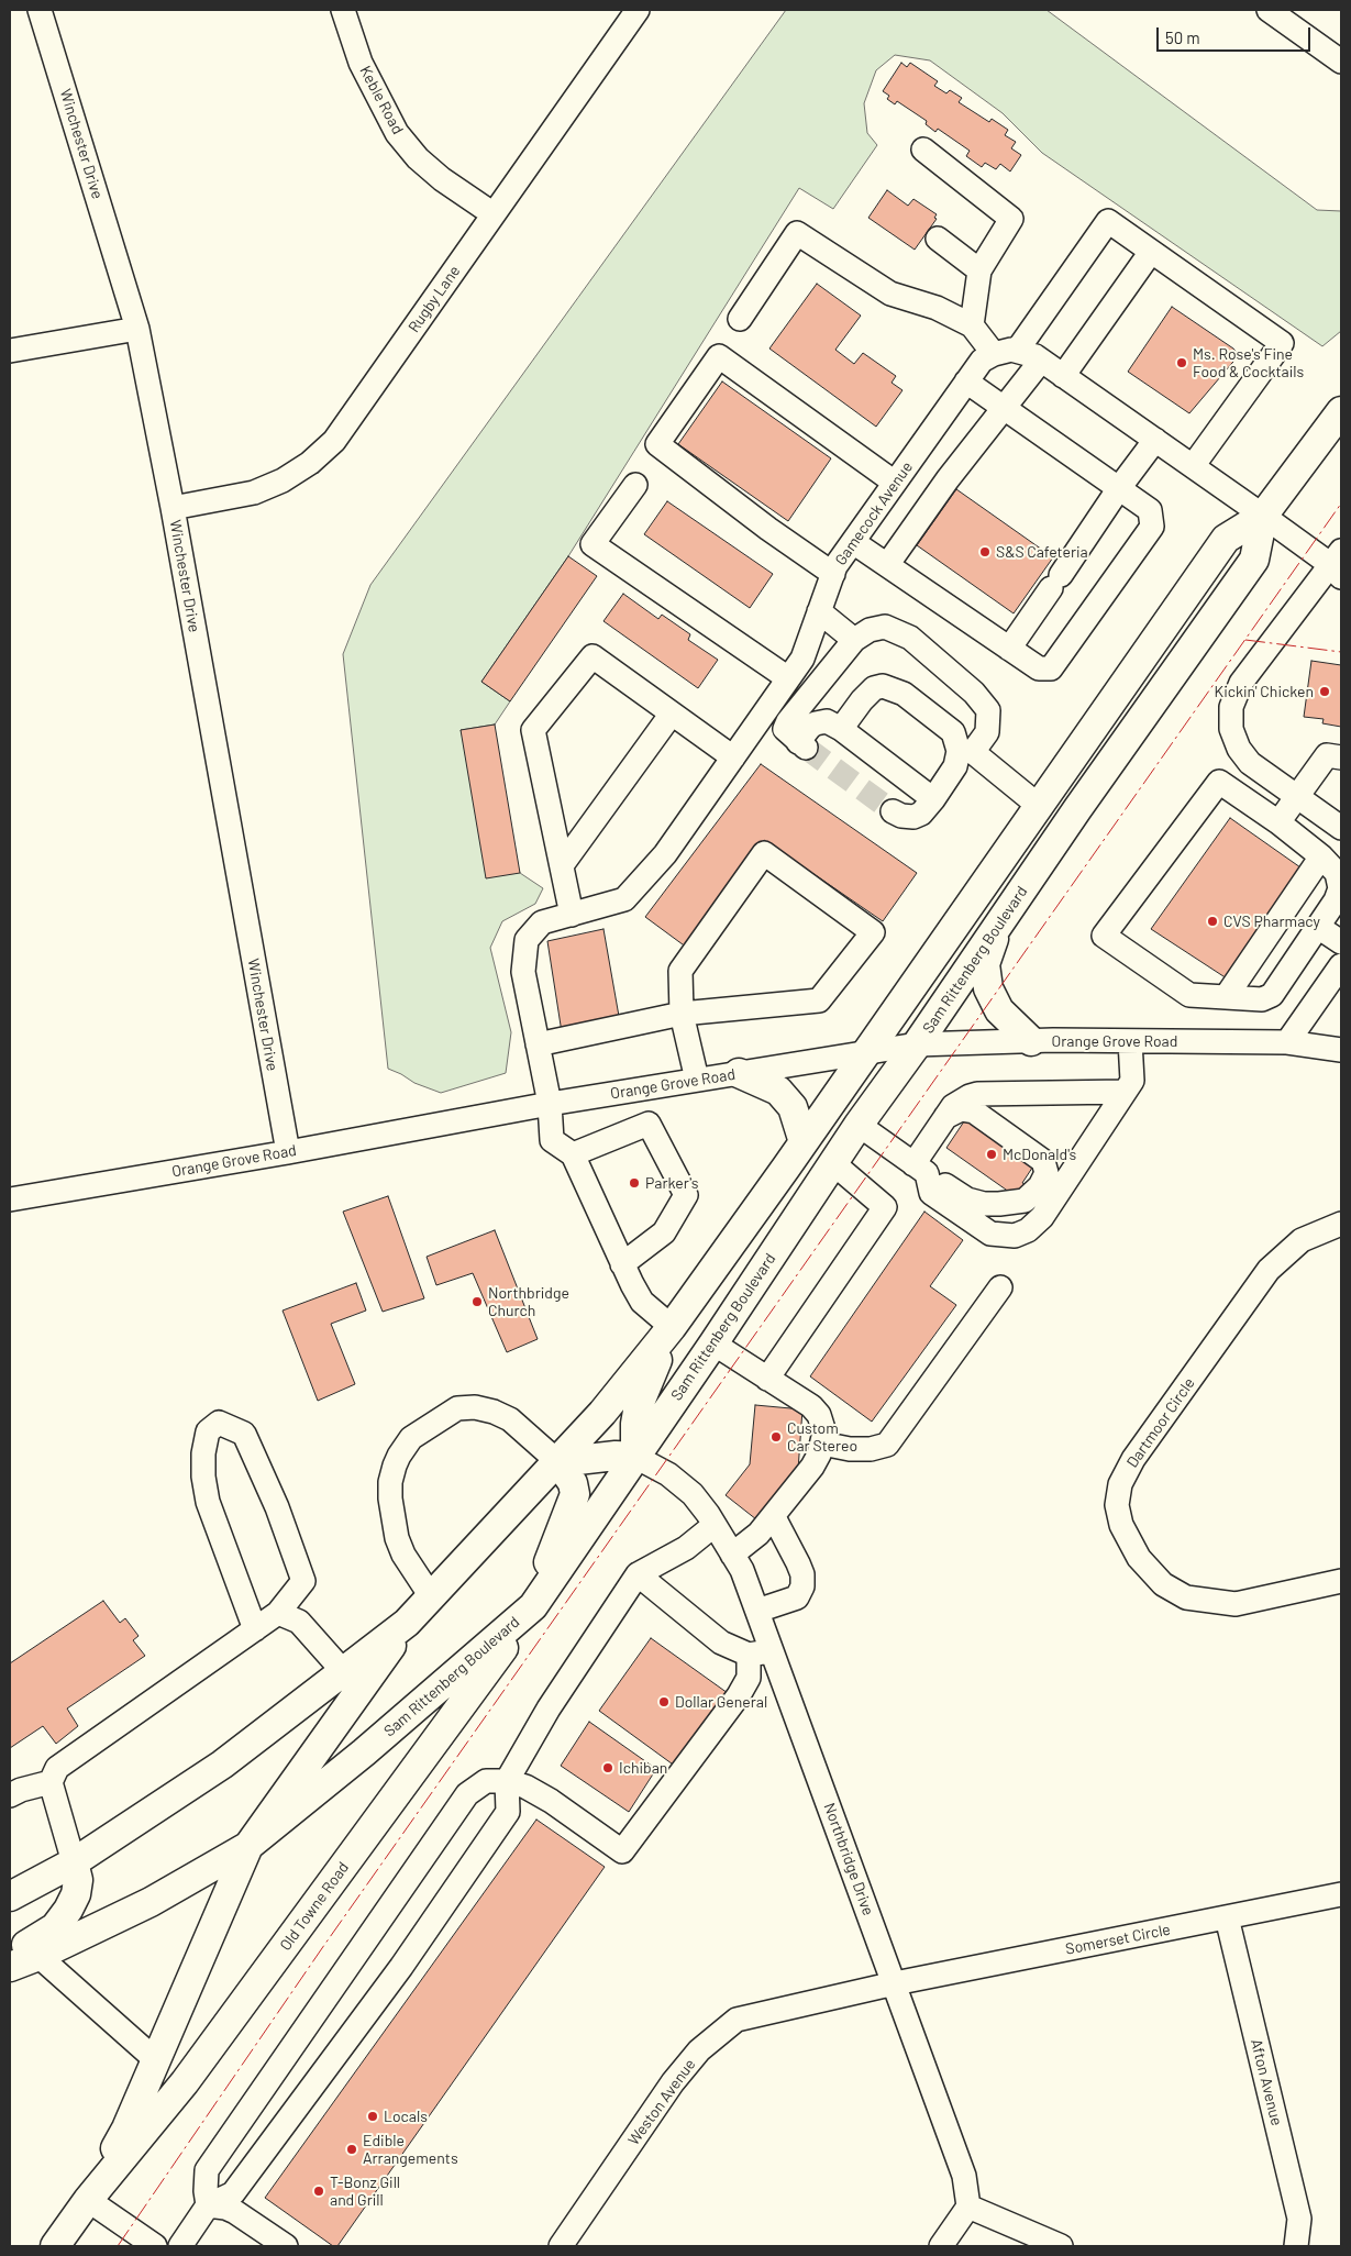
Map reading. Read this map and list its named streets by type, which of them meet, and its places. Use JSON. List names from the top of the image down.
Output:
{
  "streets": {
    "main road": ["Sam Rittenberg Boulevard", "Old Towne Road"],
    "street": [
      "Keble Road",
      "Winchester Drive",
      "Rugby Lane",
      "Gamecock Avenue",
      "Orange Grove Road",
      "Dartmoor Circle",
      "Northbridge Drive",
      "Somerset Circle",
      "Afton Avenue",
      "Weston Avenue"
    ]
  },
  "crossings": [
    ["Keble Road", "Rugby Lane"],
    ["Winchester Drive", "Rugby Lane"],
    ["Winchester Drive", "Orange Grove Road"],
    ["Gamecock Avenue", "Orange Grove Road"],
    ["Sam Rittenberg Boulevard", "Orange Grove Road"],
    ["Sam Rittenberg Boulevard", "Northbridge Drive"],
    ["Sam Rittenberg Boulevard", "Old Towne Road"],
    ["Northbridge Drive", "Somerset Circle"],
    ["Northbridge Drive", "Weston Avenue"],
    ["Somerset Circle", "Afton Avenue"],
    ["Somerset Circle", "Weston Avenue"]
  ],
  "places": [
    "Ms. Rose's Fine Food & Cocktails",
    "S&S Cafeteria",
    "Kickin' Chicken",
    "CVS Pharmacy",
    "McDonald's",
    "Parker's",
    "Northbridge Church",
    "Custom Car Stereo",
    "Dollar General",
    "Ichiban",
    "Locals",
    "Edible Arrangements",
    "T-Bonz Gill and Grill"
  ],
  "scale_bar": "50 m"
}
